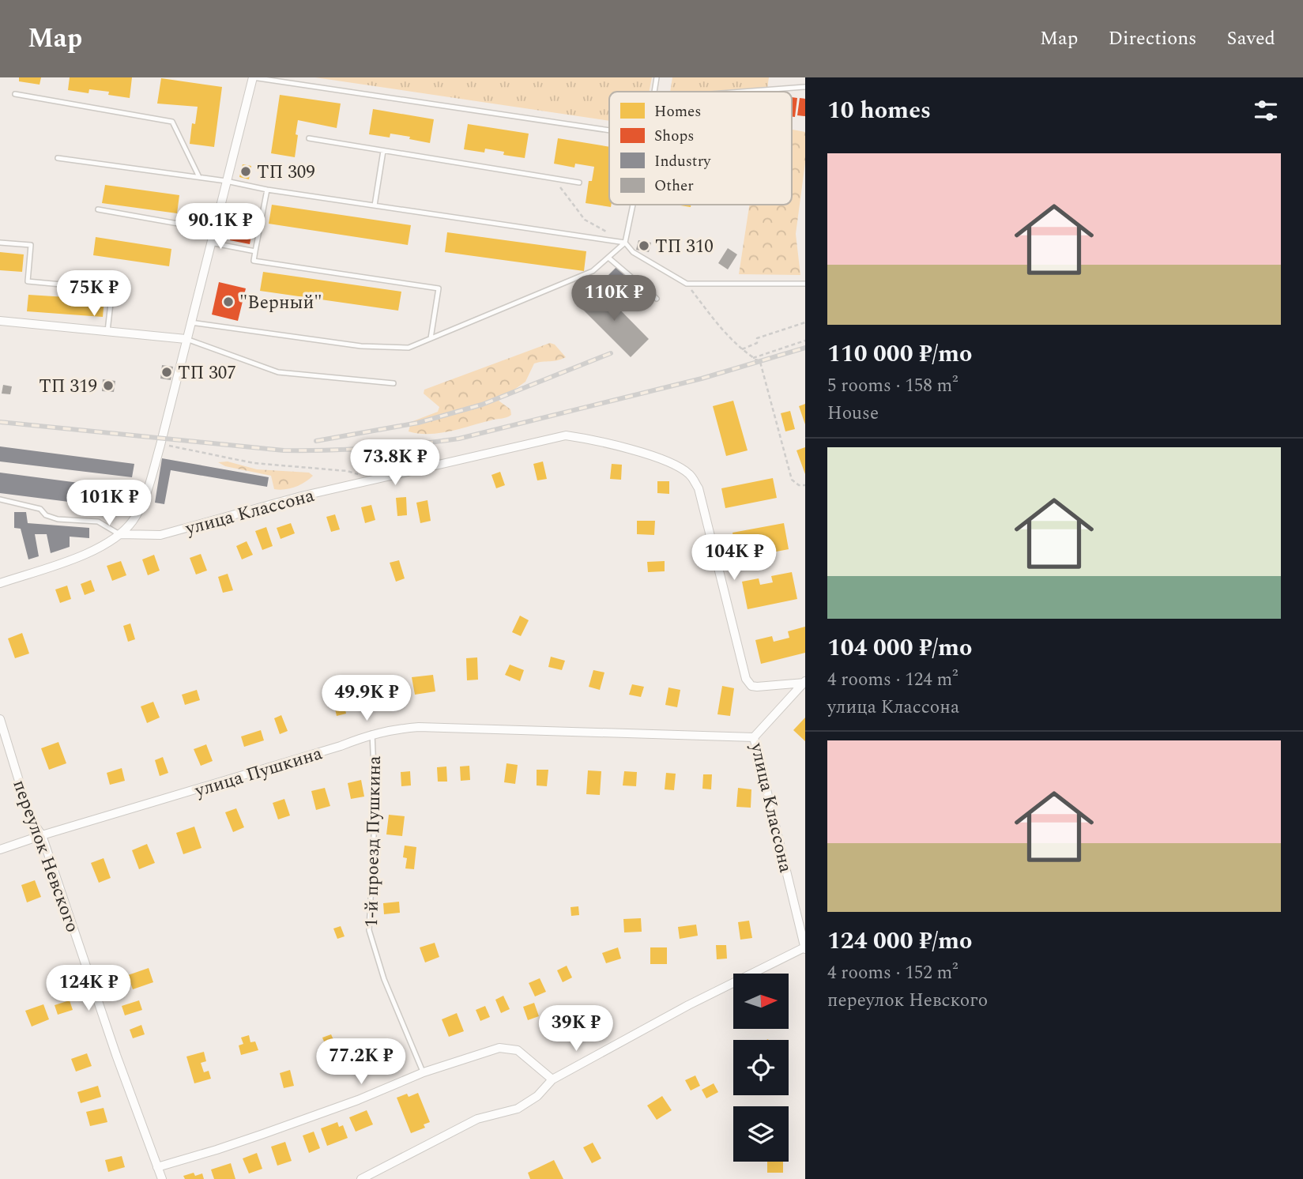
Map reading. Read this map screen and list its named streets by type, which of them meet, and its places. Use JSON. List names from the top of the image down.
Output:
{
  "streets": {
    "street": ["улица Классона", "улица Пушкина", "переулок Невского"],
    "lane": ["1-й проезд Пушкина"]
  },
  "crossings": [
    ["улица Классона", "улица Пушкина"],
    ["улица Пушкина", "1-й проезд Пушкина"],
    ["улица Пушкина", "переулок Невского"]
  ],
  "places": [
    "ТП 309",
    "ТП 310",
    "\"Верный\"",
    "ТП 307",
    "ТП 319"
  ],
  "legend": [
    "Homes",
    "Shops",
    "Industry",
    "Other"
  ],
  "north": "right",
  "page": {
    "header": "Map",
    "nav": ["Map", "Directions", "Saved"],
    "heading": "10 homes",
    "list": [
      {
        "name": "110 000 ₽/mo",
        "note": "5 rooms · 158 m² · House"
      },
      {
        "name": "104 000 ₽/mo",
        "note": "4 rooms · 124 m² · улица Классона"
      },
      {
        "name": "124 000 ₽/mo",
        "note": "4 rooms · 152 m² · переулок Невского"
      }
    ],
    "price": [
      "90.1K ₽",
      "75K ₽",
      "110K ₽",
      "73.8K ₽",
      "101K ₽",
      "104K ₽",
      "49.9K ₽",
      "124K ₽",
      "39K ₽",
      "77.2K ₽"
    ]
  }
}
